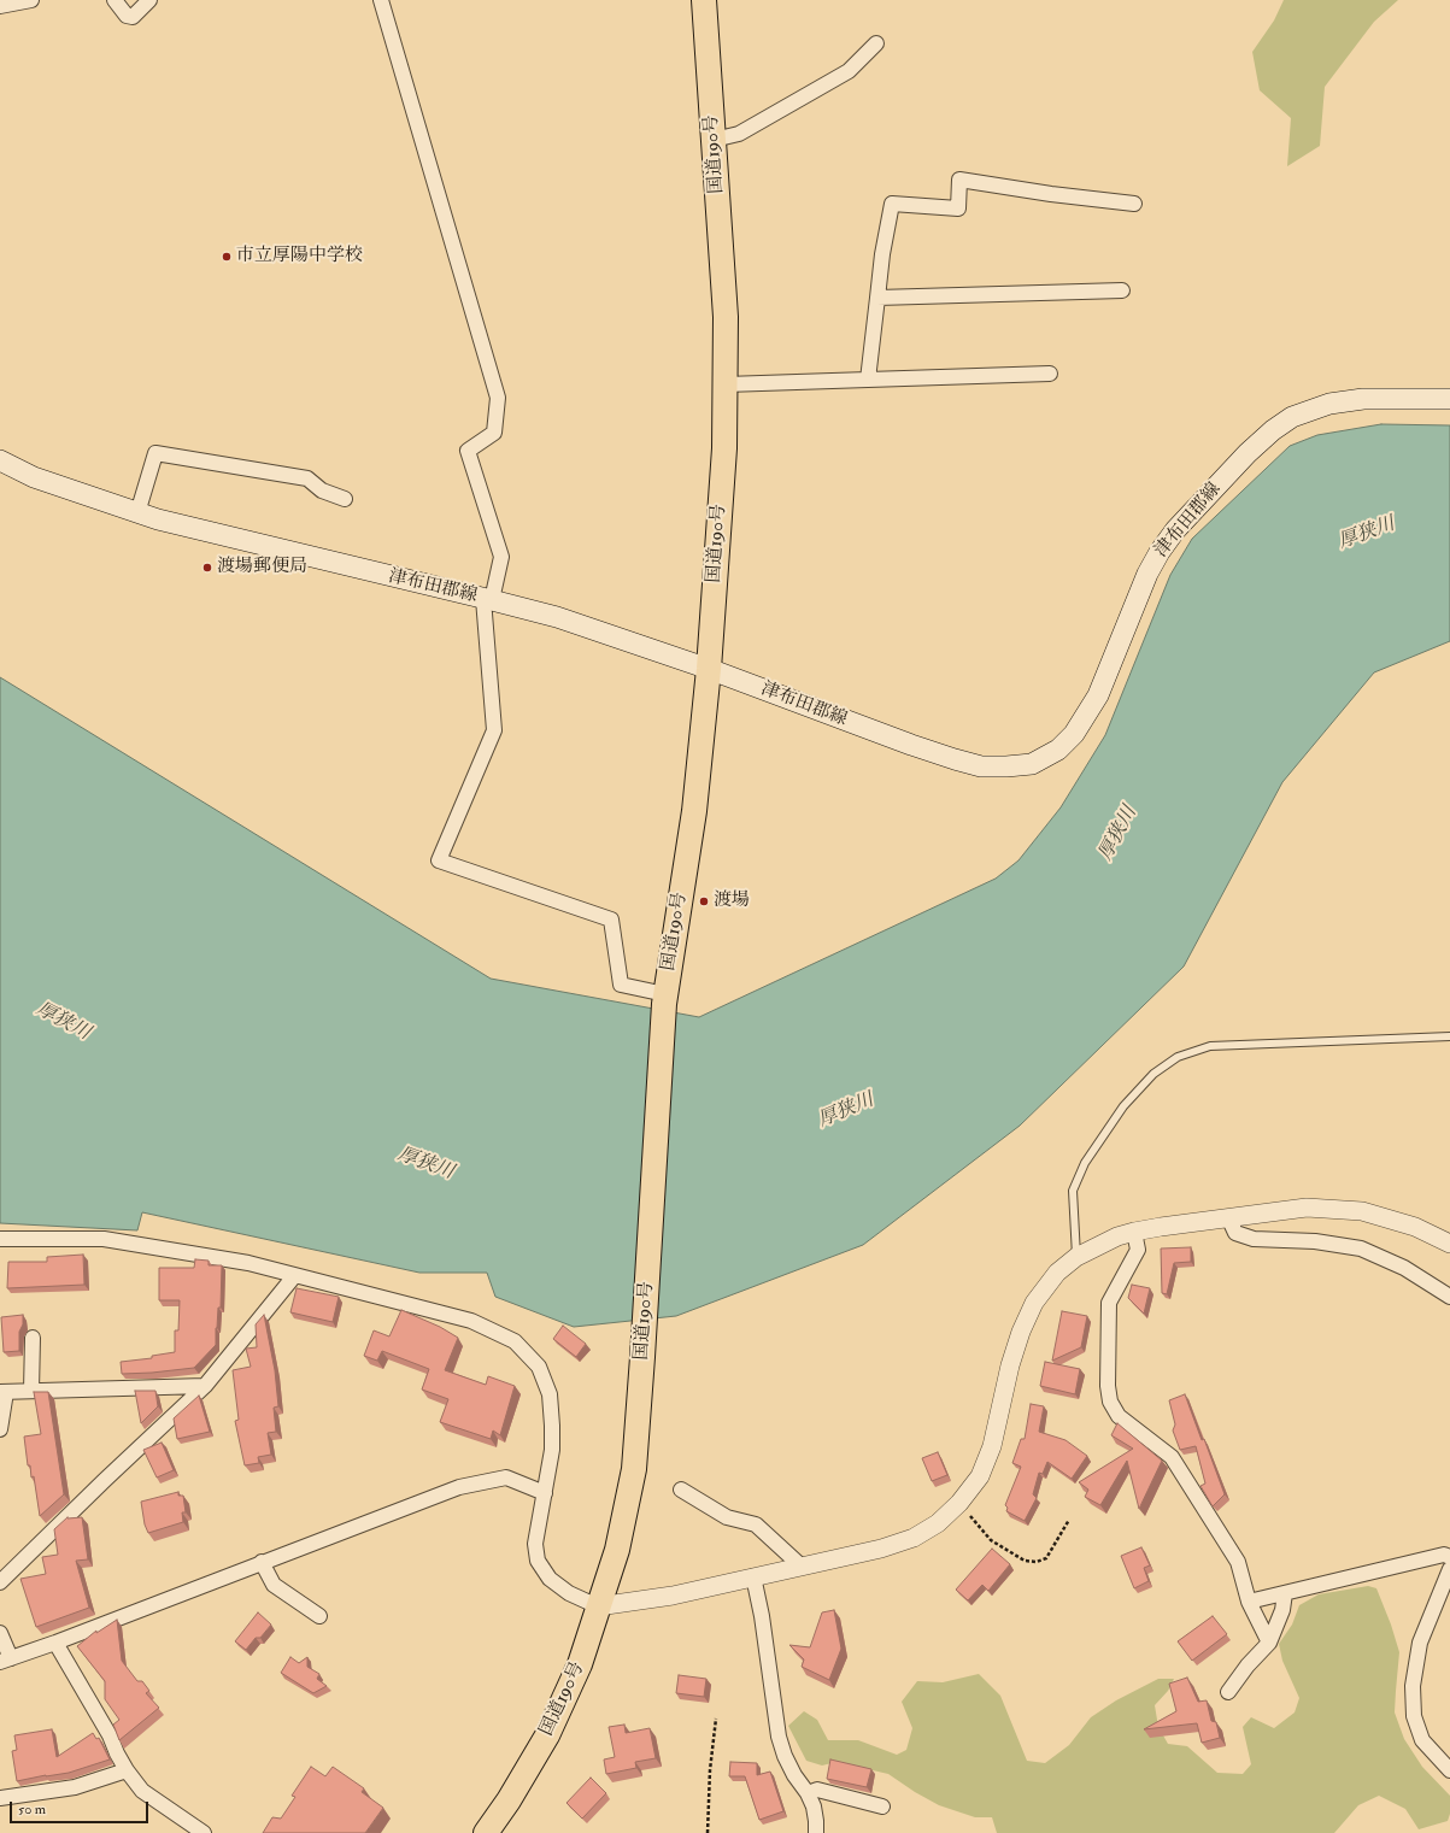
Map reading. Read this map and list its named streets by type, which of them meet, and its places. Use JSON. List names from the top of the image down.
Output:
{
  "streets": {
    "highway": ["国道190号"],
    "main road": ["津布田郡線"]
  },
  "crossings": [
    ["国道190号", "津布田郡線"]
  ],
  "water": ["厚狭川"],
  "places": ["市立厚陽中学校", "渡場郵便局", "渡場"],
  "scale_bar": "50 m"
}
